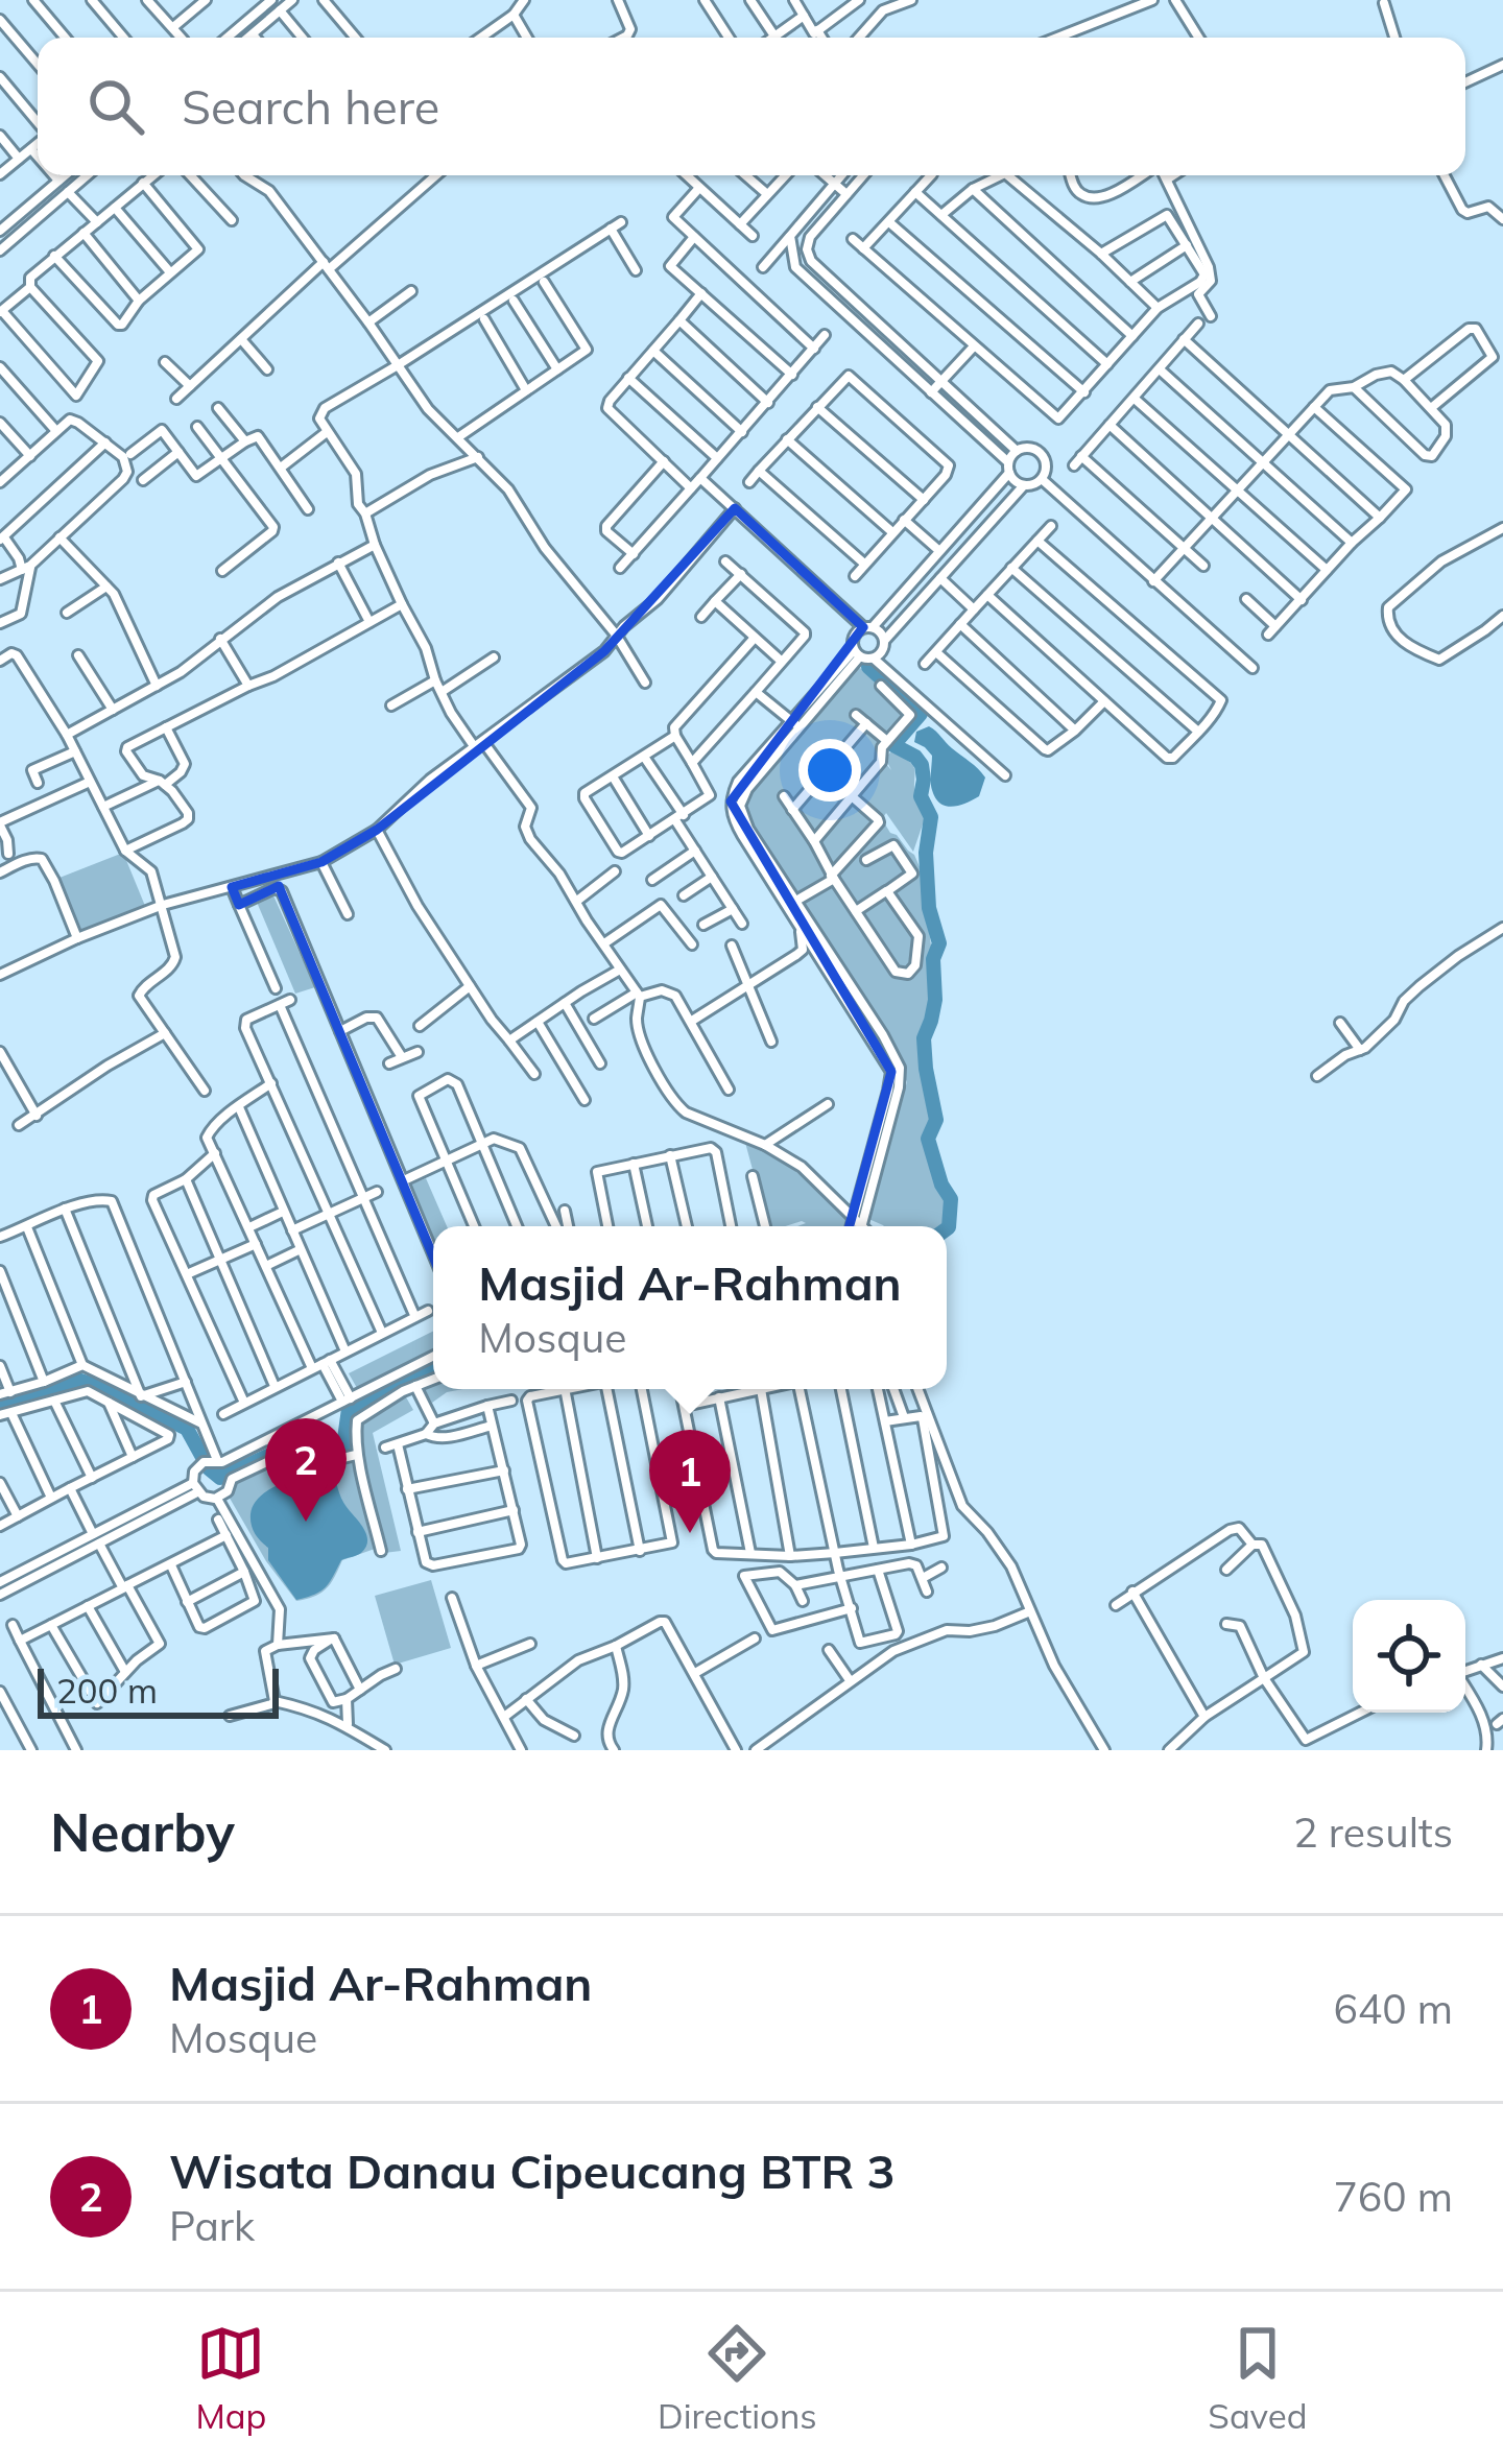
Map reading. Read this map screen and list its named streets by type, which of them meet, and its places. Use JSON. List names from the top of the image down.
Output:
{
  "scale_bar": "200 m",
  "page": {
    "search": "Search here",
    "popup": ["Masjid Ar-Rahman", "Mosque"],
    "pins": ["2", "1"],
    "scale": "200 m",
    "heading": ["Nearby", "2 results"],
    "list": [
      {
        "mark": "1",
        "name": "Masjid Ar-Rahman",
        "note": "Mosque",
        "value": "640 m"
      },
      {
        "mark": "2",
        "name": "Wisata Danau Cipeucang BTR 3",
        "note": "Park",
        "value": "760 m"
      }
    ],
    "nav": ["Map", "Directions", "Saved"]
  }
}
